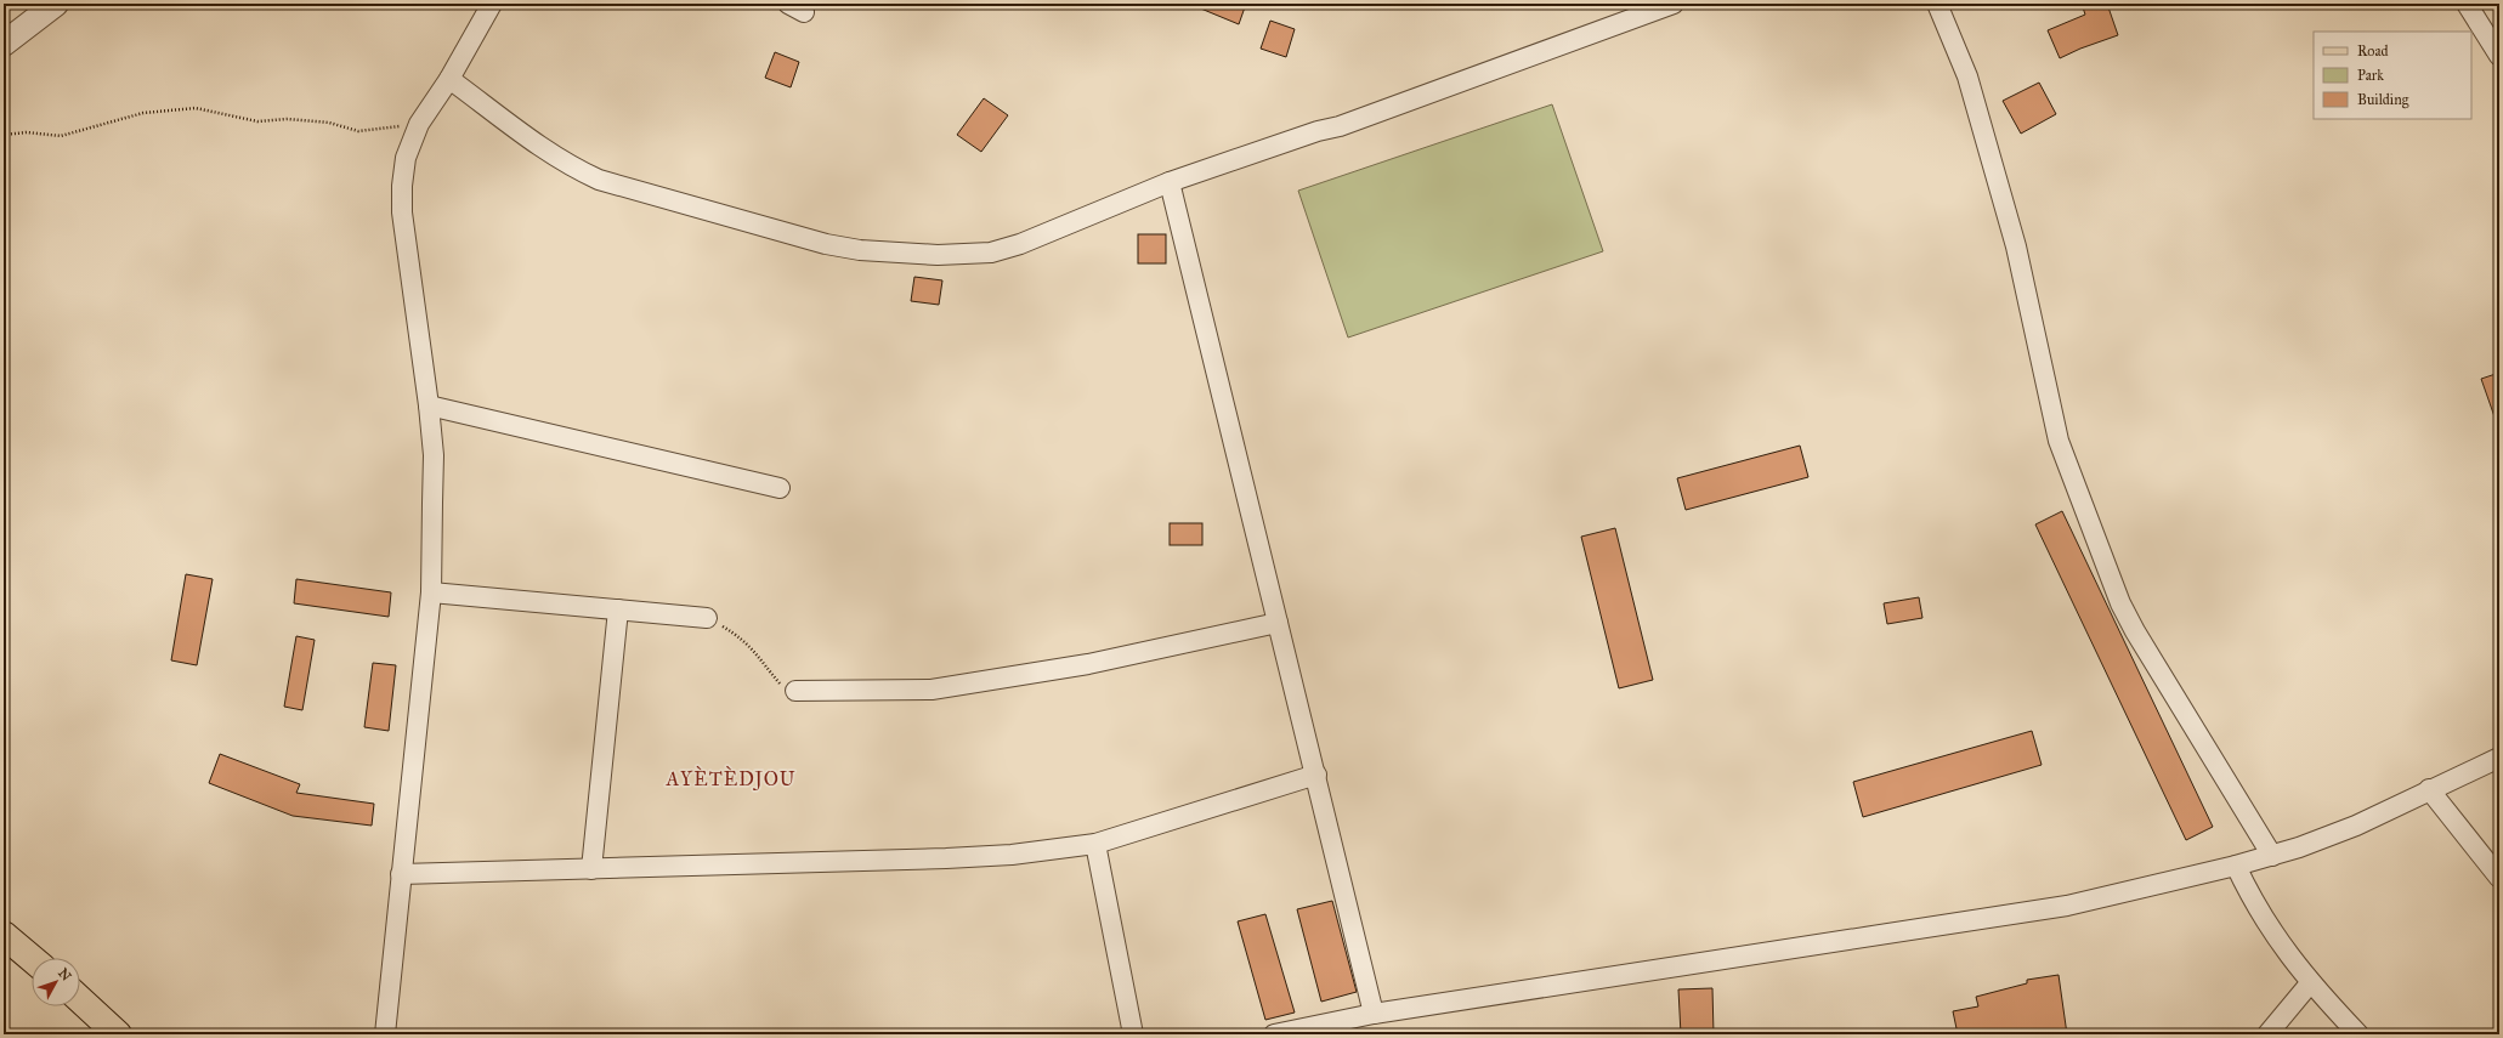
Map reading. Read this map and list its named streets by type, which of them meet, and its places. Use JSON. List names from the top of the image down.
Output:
{
  "districts": ["AYÈTÈDJOU"],
  "legend": ["Road", "Park", "Building"],
  "north": "top right"
}
